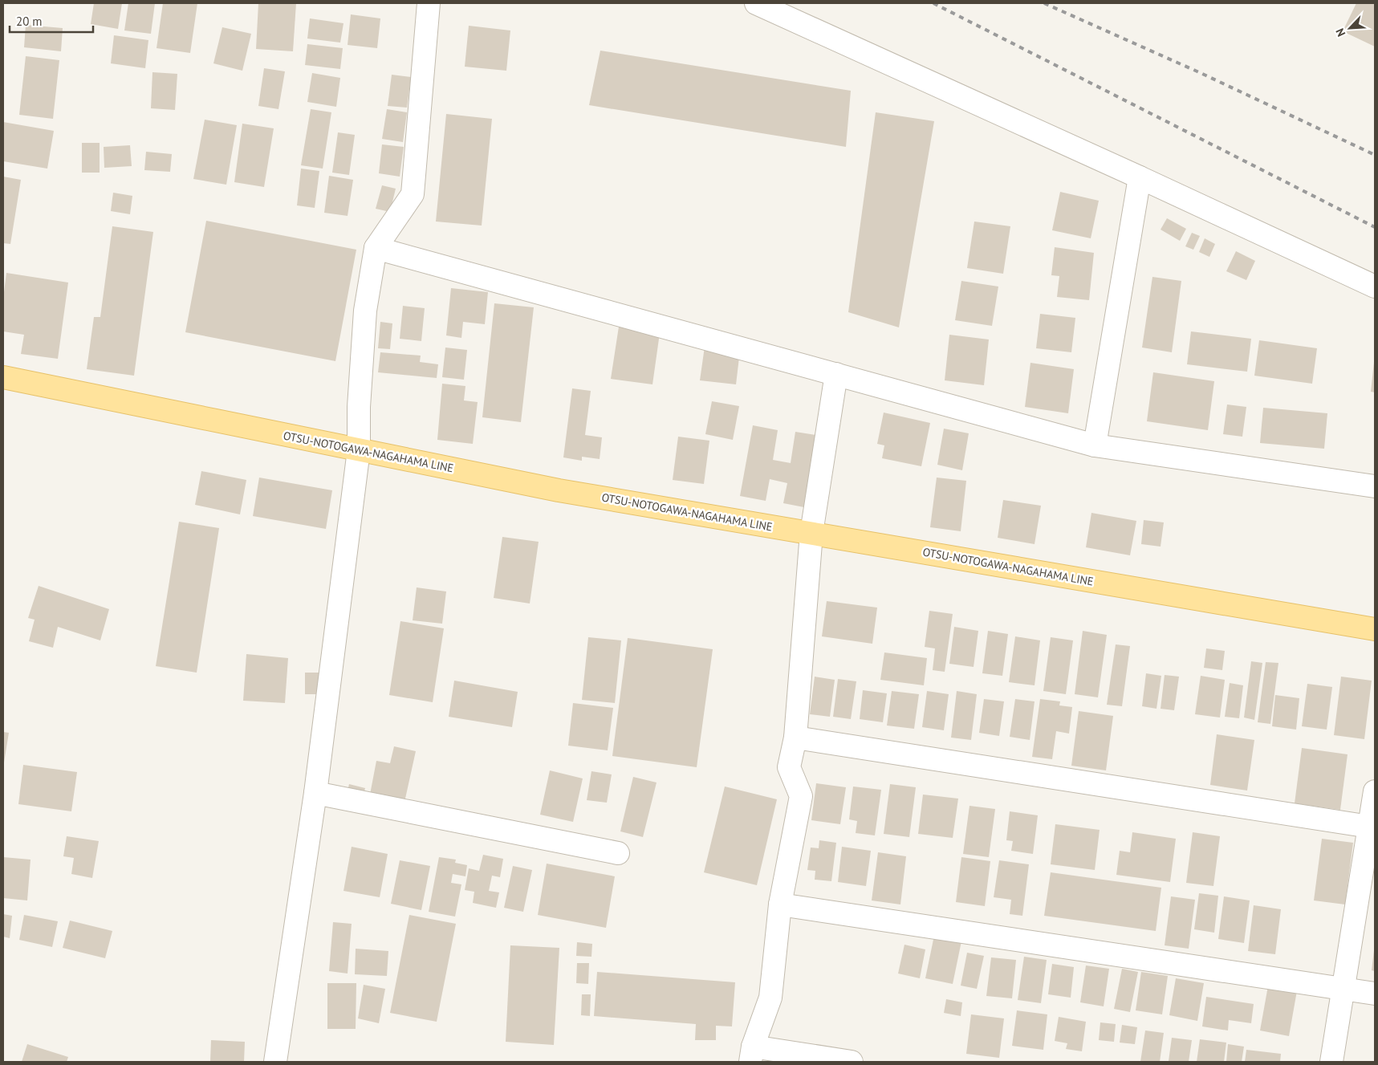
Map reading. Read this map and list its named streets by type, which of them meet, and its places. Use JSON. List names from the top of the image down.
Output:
{
  "streets": {
    "main road": ["OTSU-NOTOGAWA-NAGAHAMA LINE"]
  },
  "scale_bar": "20 m",
  "north": "bottom left"
}
